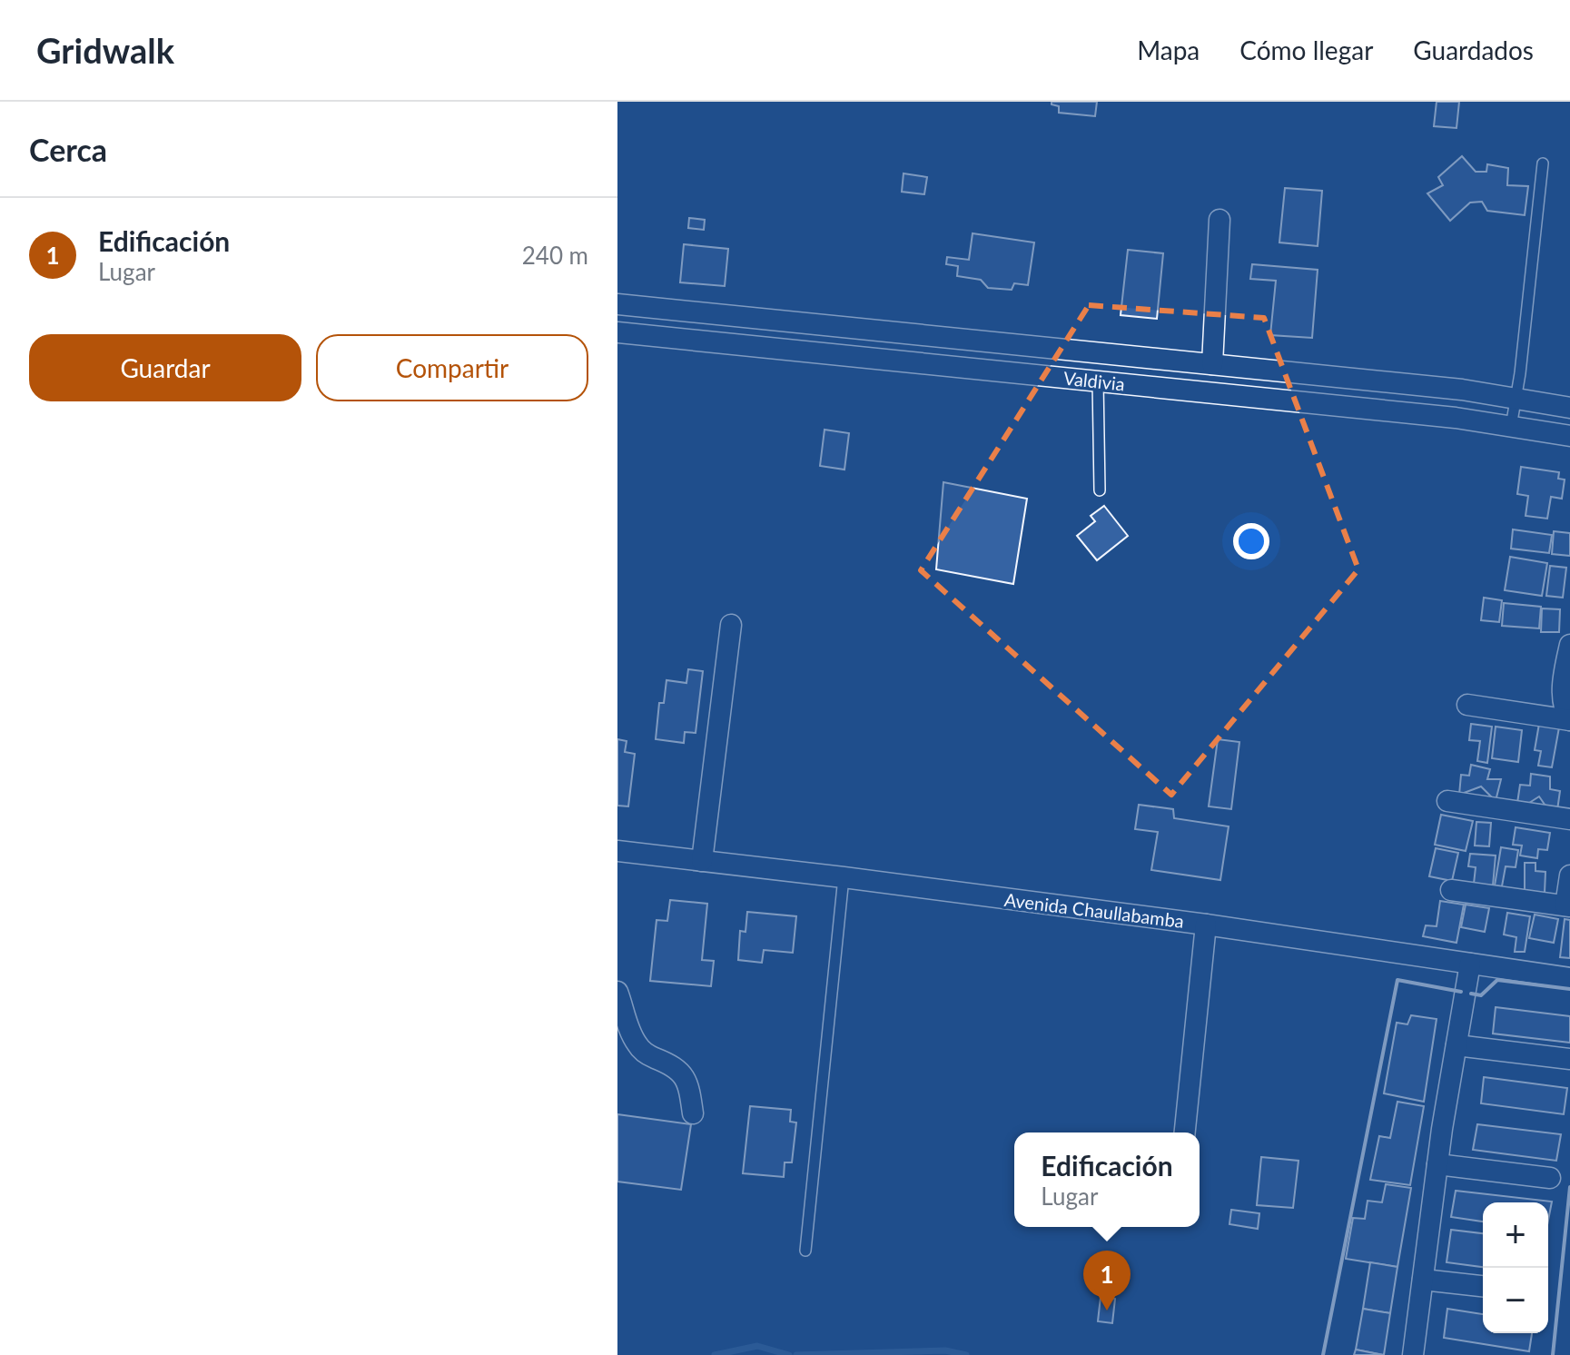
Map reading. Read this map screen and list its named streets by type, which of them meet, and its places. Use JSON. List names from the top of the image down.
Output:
{
  "streets": {
    "street": ["Valdivia", "Avenida Chaullabamba"]
  },
  "page": {
    "header": "Gridwalk",
    "nav": ["Mapa", "Cómo llegar", "Guardados"],
    "heading": "Cerca",
    "list": [
      {
        "mark": "1",
        "name": "Edificación",
        "note": "Lugar",
        "value": "240 m"
      }
    ],
    "buttons": ["Guardar", "Compartir"],
    "popup": ["Edificación", "Lugar"],
    "map_buttons": ["+", "−"],
    "pins": "1"
  }
}
